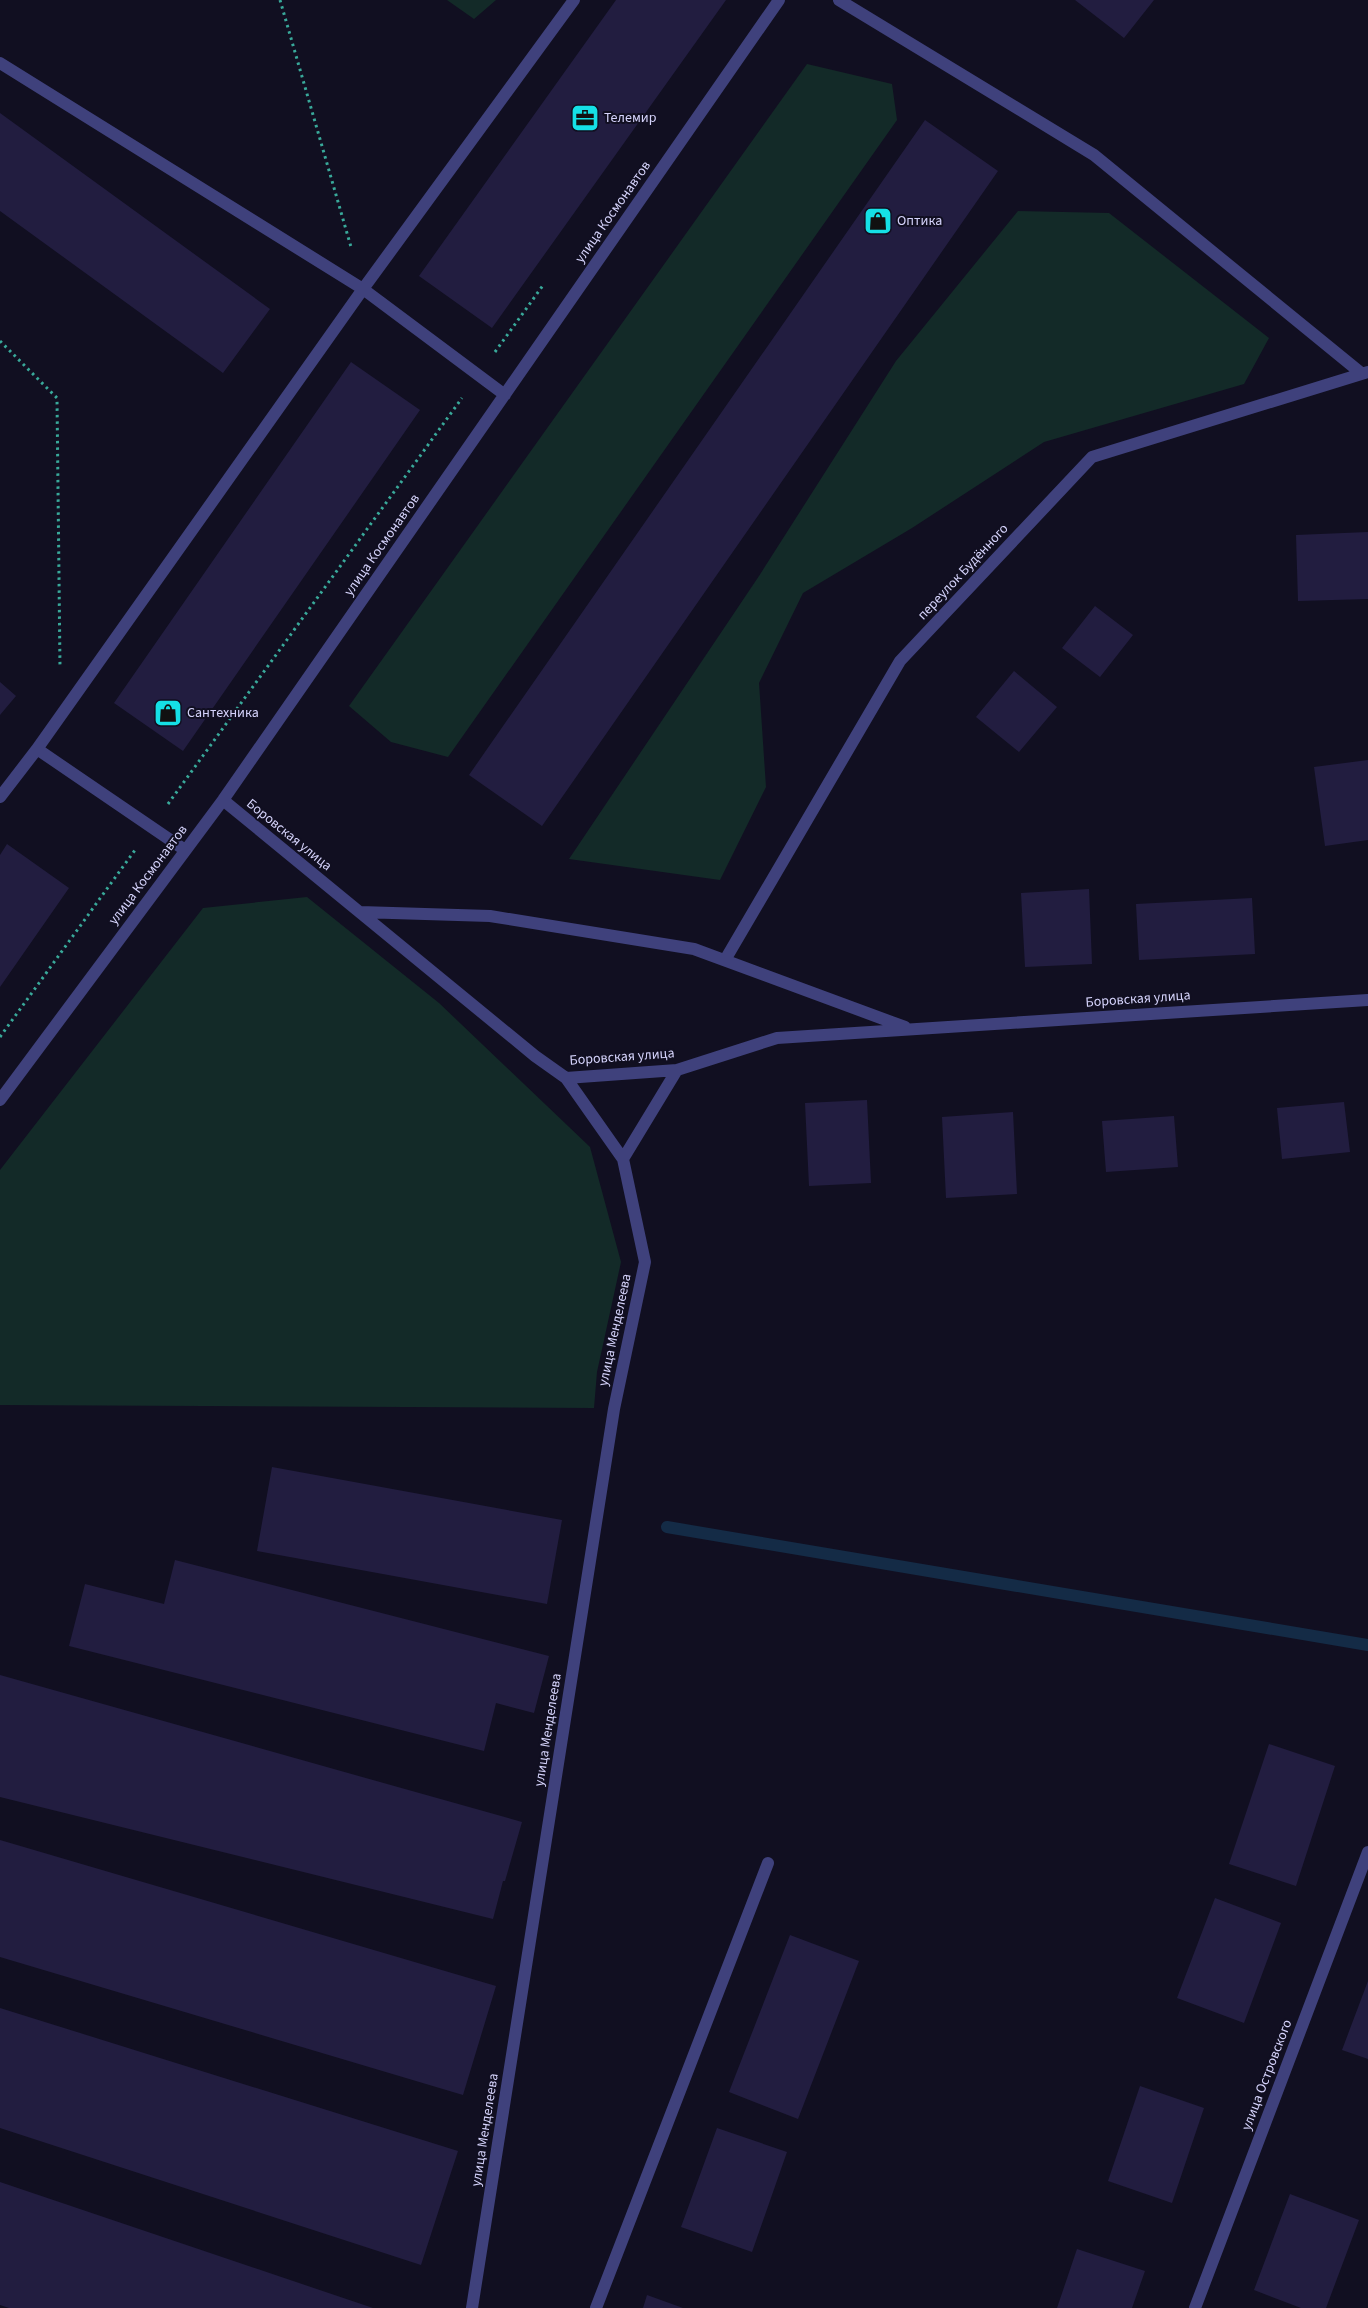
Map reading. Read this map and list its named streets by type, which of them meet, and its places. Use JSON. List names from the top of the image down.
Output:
{
  "streets": {
    "street": [
      "улица Космонавтов",
      "переулок Будённого",
      "Боровская улица",
      "улица Менделеева",
      "улица Островского"
    ]
  },
  "crossings": [
    ["улица Космонавтов", "Боровская улица"],
    ["переулок Будённого", "Боровская улица"],
    ["Боровская улица", "улица Менделеева"]
  ],
  "places": {
    "office": ["Телемир"],
    "shop": ["Оптика", "Сантехника"]
  }
}
